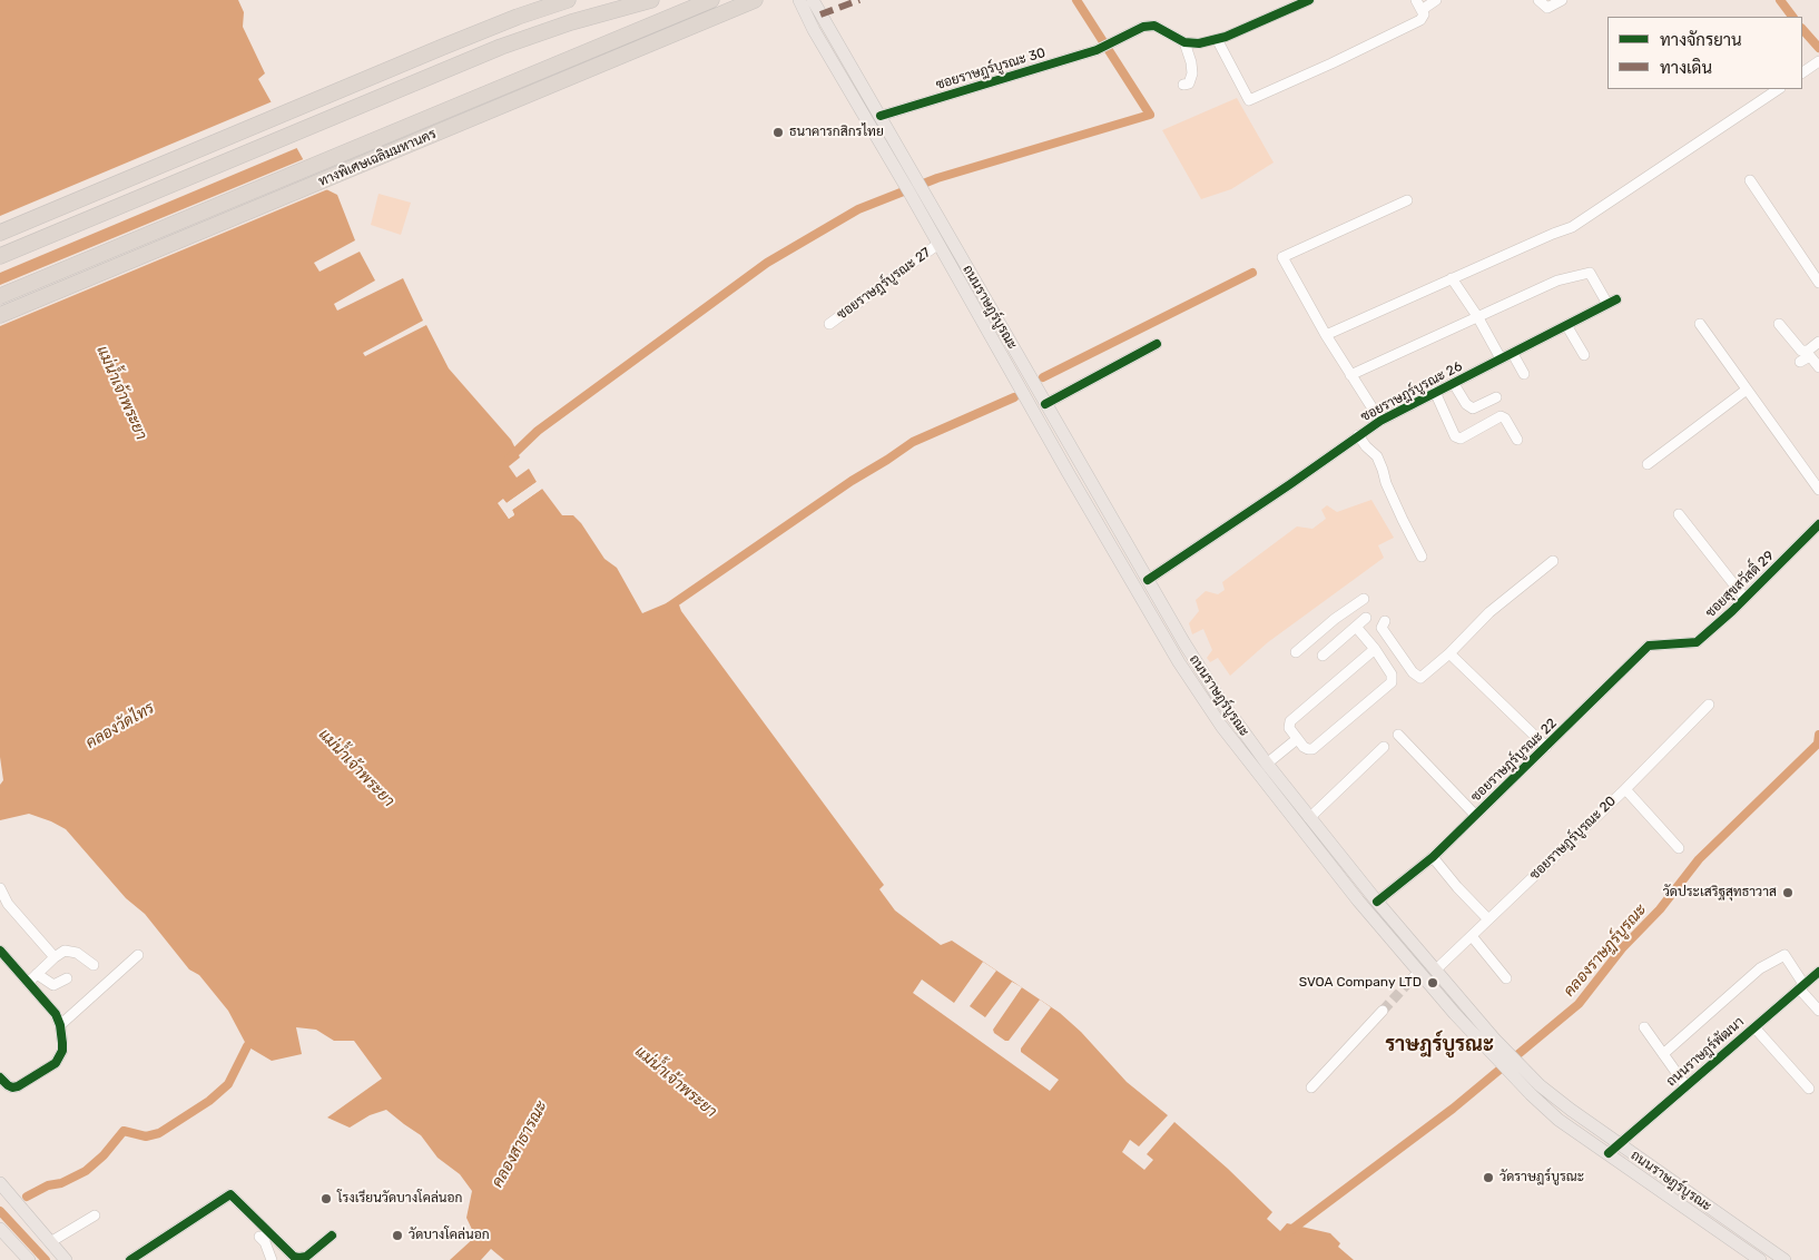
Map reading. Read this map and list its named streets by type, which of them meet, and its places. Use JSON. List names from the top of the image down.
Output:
{
  "streets": {
    "highway": ["ทางพิเศษเฉลิมมหานคร"],
    "main road": ["ถนนราษฎร์บูรณะ"],
    "street": [
      "ซอยราษฎร์บูรณะ 30",
      "ซอยราษฎร์บูรณะ 27",
      "ซอยราษฎร์บูรณะ 26",
      "ซอยสุขสวัสดิ์ 29",
      "ซอยราษฎร์บูรณะ 22",
      "ซอยราษฎร์บูรณะ 20",
      "ถนนราษฎร์พัฒนา"
    ]
  },
  "crossings": [
    ["ซอยราษฎร์บูรณะ 30", "ถนนราษฎร์บูรณะ"],
    ["ซอยราษฎร์บูรณะ 27", "ถนนราษฎร์บูรณะ"],
    ["ถนนราษฎร์บูรณะ", "ซอยราษฎร์บูรณะ 26"],
    ["ถนนราษฎร์บูรณะ", "ซอยราษฎร์บูรณะ 22"],
    ["ถนนราษฎร์บูรณะ", "ซอยราษฎร์บูรณะ 20"],
    ["ถนนราษฎร์บูรณะ", "ถนนราษฎร์พัฒนา"],
    ["ซอยสุขสวัสดิ์ 29", "ซอยราษฎร์บูรณะ 22"]
  ],
  "districts": ["ราษฎร์บูรณะ"],
  "water": [
    "แม่น้ำเจ้าพระยา",
    "คลองวัดไทร",
    "คลองราษฎร์บูรณะ",
    "คลองสาธารณะ"
  ],
  "places": [
    "ธนาคารกสิกรไทย",
    "วัดประเสริฐสุทธาวาส",
    "SVOA Company LTD",
    "วัดราษฎร์บูรณะ",
    "โรงเรียนวัดบางโคล่นอก",
    "วัดบางโคล่นอก"
  ],
  "legend": ["ทางจักรยาน", "ทางเดิน"]
}
